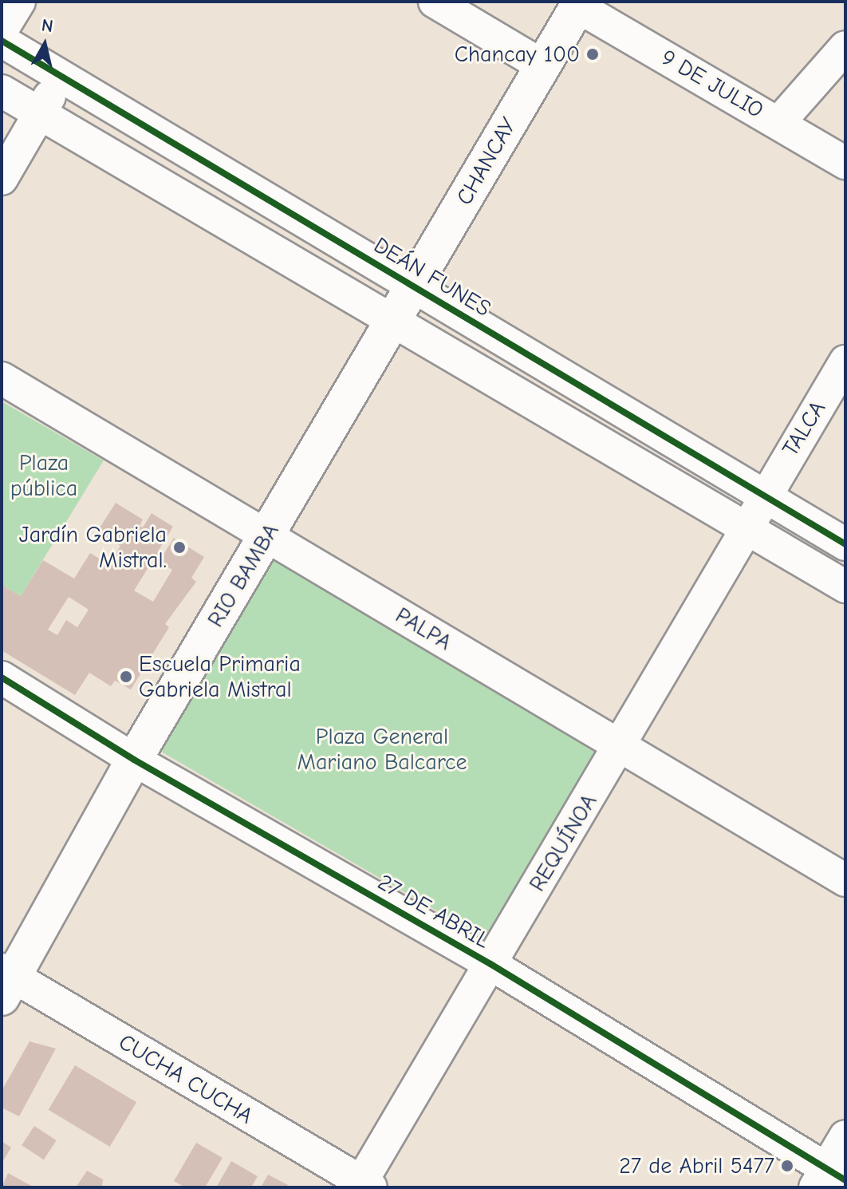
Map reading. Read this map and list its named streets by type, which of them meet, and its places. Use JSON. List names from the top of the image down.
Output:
{
  "streets": {
    "main road": ["CHANCAY", "RIO BAMBA"],
    "street": [
      "9 DE JULIO",
      "DEÁN FUNES",
      "TALCA",
      "PALPA",
      "REQUÍNOA",
      "27 DE ABRIL",
      "CUCHA CUCHA"
    ]
  },
  "crossings": [
    ["9 DE JULIO", "CHANCAY"],
    ["CHANCAY", "DEÁN FUNES"],
    ["CHANCAY", "RIO BAMBA"],
    ["DEÁN FUNES", "TALCA"],
    ["DEÁN FUNES", "REQUÍNOA"],
    ["TALCA", "REQUÍNOA"],
    ["RIO BAMBA", "PALPA"],
    ["RIO BAMBA", "27 DE ABRIL"],
    ["RIO BAMBA", "CUCHA CUCHA"],
    ["PALPA", "REQUÍNOA"],
    ["REQUÍNOA", "27 DE ABRIL"],
    ["REQUÍNOA", "CUCHA CUCHA"]
  ],
  "parks": ["Plaza pública", "Plaza General Mariano Balcarce"],
  "places": [
    "Chancay 100",
    "Jardín Gabriela Mistral.",
    "Escuela Primaria Gabriela Mistral",
    "27 de Abril 5477"
  ],
  "north": "top"
}
